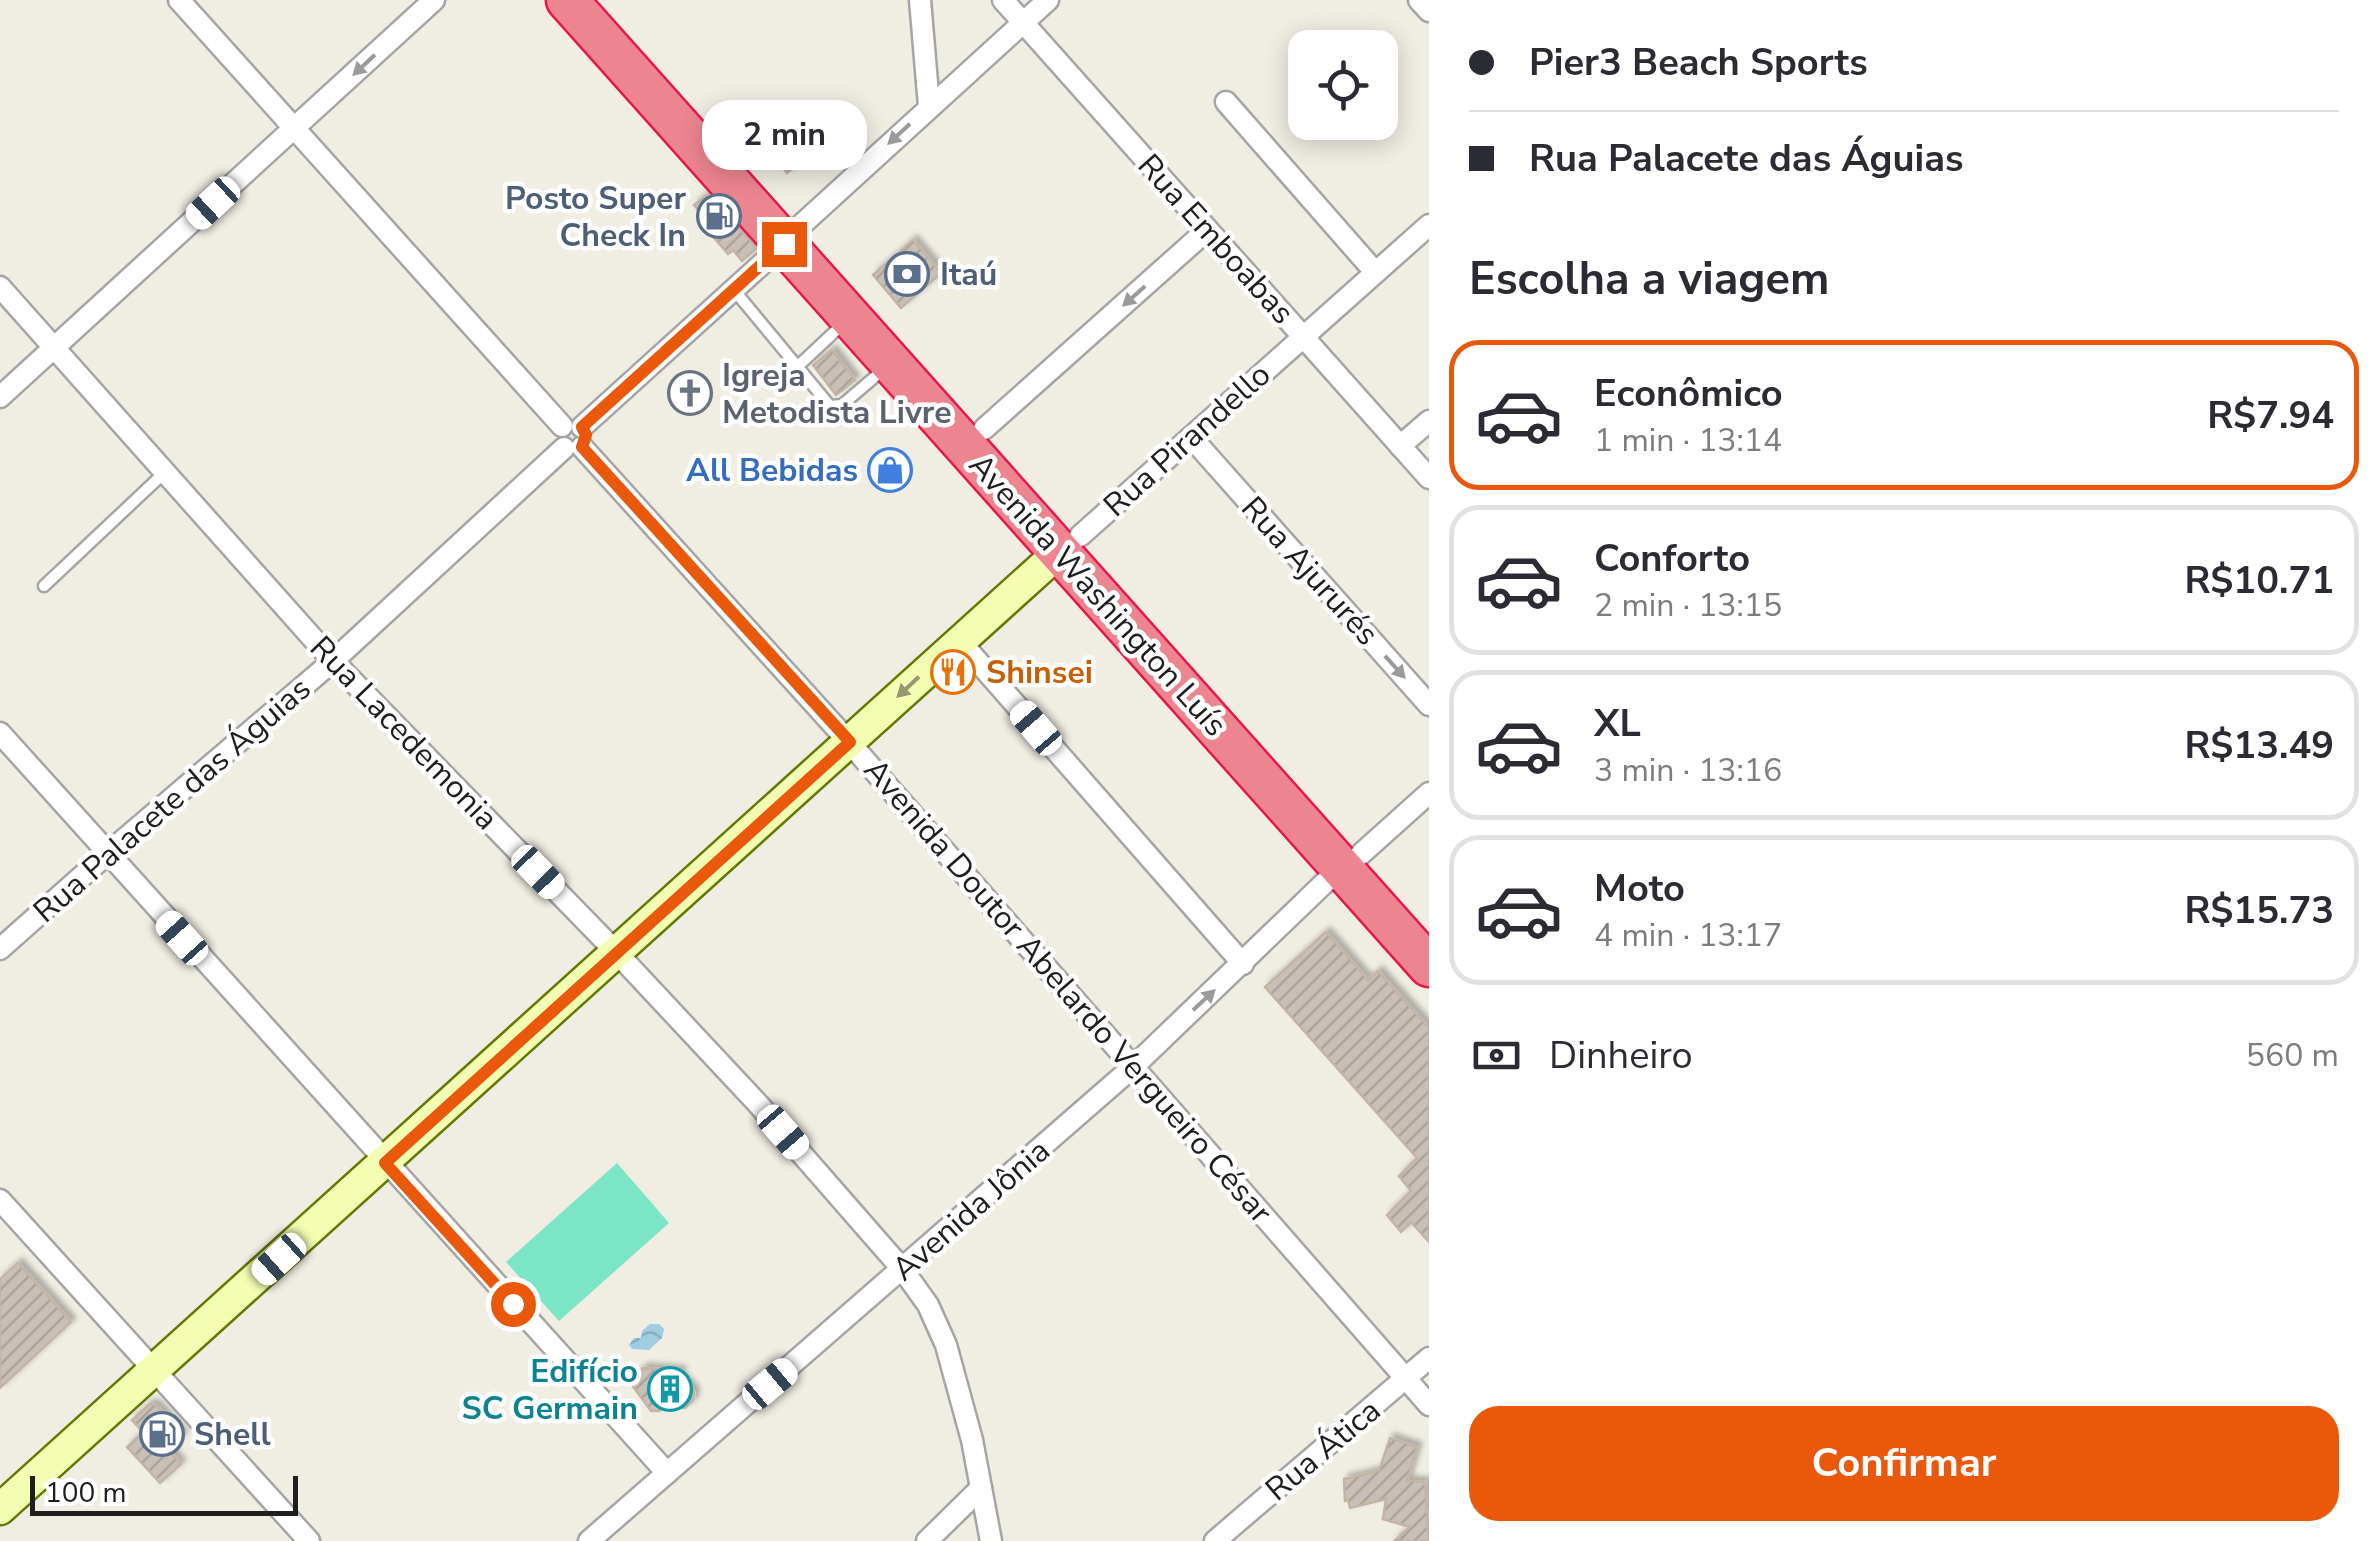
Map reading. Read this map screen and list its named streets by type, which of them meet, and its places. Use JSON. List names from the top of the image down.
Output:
{
  "streets": {
    "highway": ["Avenida Washington Luís"],
    "street": [
      "Rua Emboabas",
      "Rua Pirandello",
      "Rua Ajururés",
      "Rua Lacedemonia",
      "Rua Palacete das Águias",
      "Avenida Doutor Abelardo Vergueiro César",
      "Avenida Jônia",
      "Rua Ática"
    ]
  },
  "crossings": [
    ["Rua Emboabas", "Rua Pirandello"],
    ["Rua Emboabas", "Rua Palacete das Águias"],
    ["Rua Pirandello", "Rua Ajururés"],
    ["Rua Pirandello", "Avenida Washington Luís"],
    ["Avenida Washington Luís", "Rua Palacete das Águias"],
    ["Avenida Washington Luís", "Avenida Jônia"],
    ["Rua Lacedemonia", "Rua Palacete das Águias"],
    ["Rua Lacedemonia", "Avenida Jônia"],
    ["Rua Palacete das Águias", "Avenida Doutor Abelardo Vergueiro César"],
    ["Avenida Doutor Abelardo Vergueiro César", "Avenida Jônia"],
    ["Avenida Doutor Abelardo Vergueiro César", "Rua Ática"]
  ],
  "one_way": ["Rua Ajururés"],
  "places": {
    "fuel station": ["Posto Super Check In", "Shell"],
    "bank": ["Itaú"],
    "church": ["Igreja Metodista Livre"],
    "shop": ["All Bebidas"],
    "restaurant": ["Shinsei"],
    "building": ["Edifício SC Germain"]
  },
  "scale_bar": "100 m",
  "page": {
    "banner": ["Pier3 Beach Sports", "Rua Palacete das Águias"],
    "bubble": "2 min",
    "heading": "Escolha a viagem",
    "list": [
      {
        "name": "Econômico",
        "note": "1 min · 13:14",
        "value": "R$7.94"
      },
      {
        "name": "Conforto",
        "note": "2 min · 13:15",
        "value": "R$10.71"
      },
      {
        "name": "XL",
        "note": "3 min · 13:16",
        "value": "R$13.49"
      },
      {
        "name": "Moto",
        "note": "4 min · 13:17",
        "value": "R$15.73"
      }
    ],
    "pay": ["Dinheiro", "560 m"],
    "buttons": "Confirmar",
    "scale": "100 m"
  }
}
